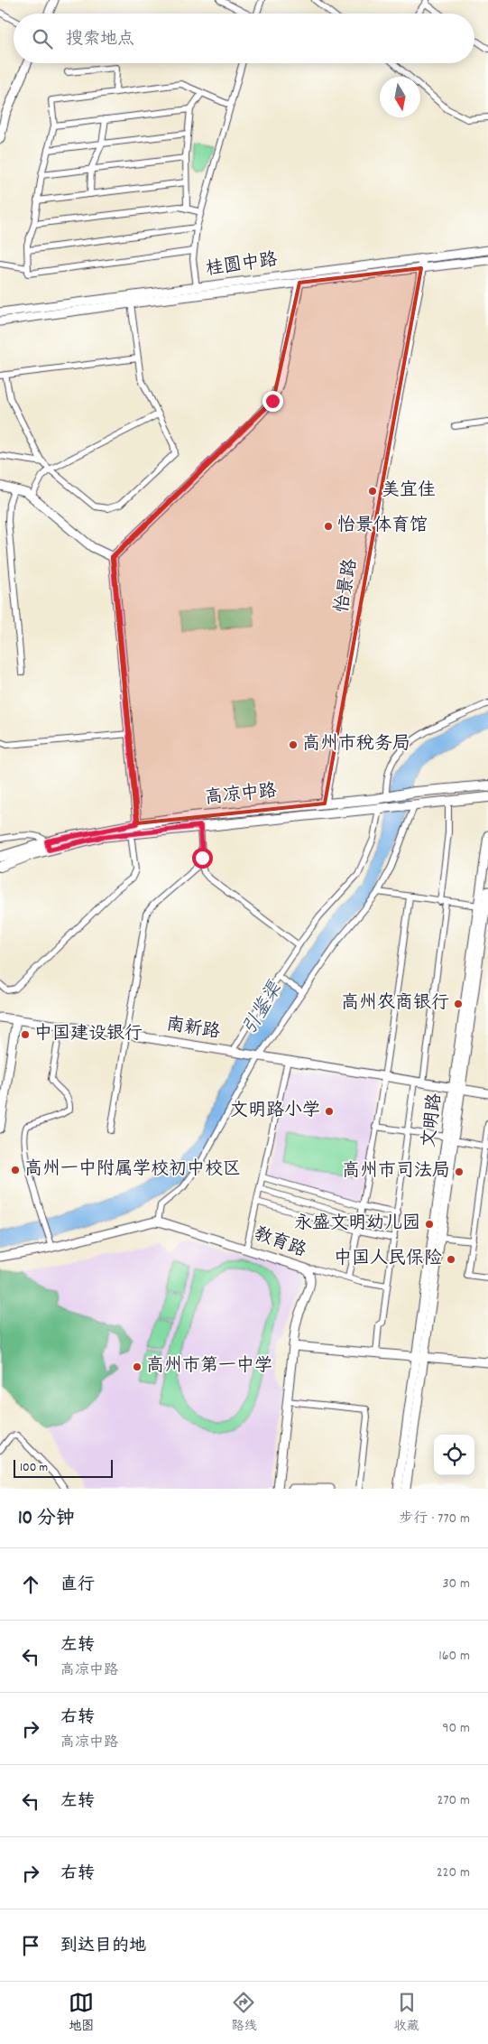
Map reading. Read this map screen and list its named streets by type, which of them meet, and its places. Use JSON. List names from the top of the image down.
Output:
{
  "streets": {
    "main road": ["高凉中路"],
    "street": [
      "桂圆中路",
      "怡景路",
      "南新路",
      "文明路",
      "教育路"
    ]
  },
  "crossings": [
    ["桂圆中路", "怡景路"],
    ["怡景路", "高凉中路"],
    ["南新路", "文明路"]
  ],
  "water": ["引鉴渠"],
  "places": [
    "美宜佳",
    "怡景体育馆",
    "高州市税务局",
    "高州农商银行",
    "中国建设银行",
    "文明路小学",
    "高州一中附属学校初中校区",
    "高州市司法局",
    "永盛文明幼儿园",
    "中国人民保险",
    "高州市第一中学"
  ],
  "scale_bar": "100 m",
  "north": "bottom",
  "page": {
    "search": "搜索地点",
    "scale": "100 m",
    "heading": ["10 分钟", "步行 · 770 m"],
    "list": [
      ["直行", "30 m"],
      ["左转", "高凉中路", "160 m"],
      ["右转", "高凉中路", "90 m"],
      ["左转", "270 m"],
      ["右转", "220 m"],
      "到达目的地"
    ],
    "nav": ["地图", "路线", "收藏"]
  }
}
